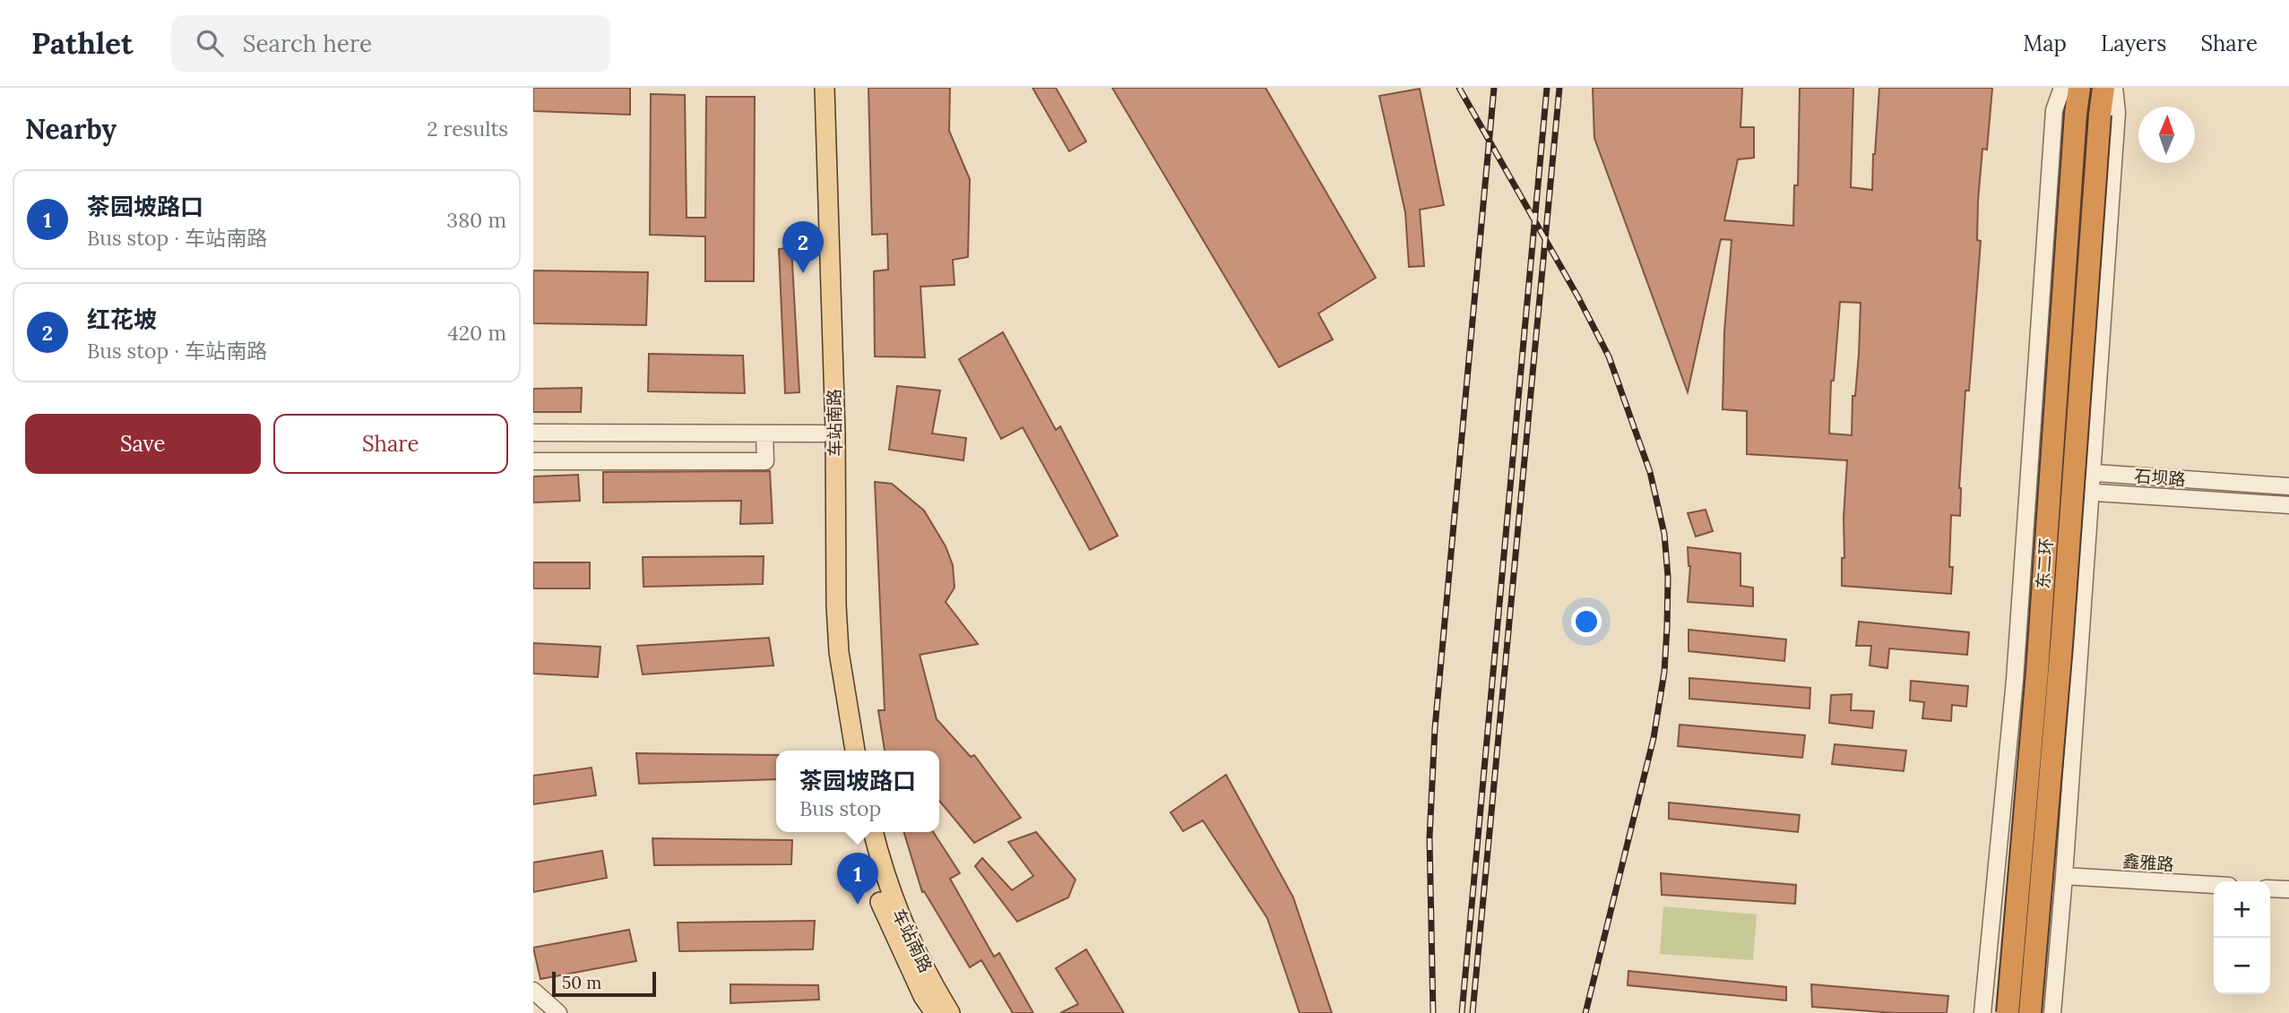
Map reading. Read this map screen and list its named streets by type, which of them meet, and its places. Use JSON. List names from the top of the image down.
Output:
{
  "streets": {
    "highway": ["东二环"],
    "main road": ["车站南路"],
    "street": ["石坝路", "鑫雅路"]
  },
  "scale_bar": "50 m",
  "north": "top",
  "page": {
    "header": "Pathlet",
    "search": "Search here",
    "nav": ["Map", "Layers", "Share"],
    "heading": ["Nearby", "2 results"],
    "list": [
      {
        "mark": "1",
        "name": "茶园坡路口",
        "note": "Bus stop · 车站南路",
        "value": "380 m"
      },
      {
        "mark": "2",
        "name": "红花坡",
        "note": "Bus stop · 车站南路",
        "value": "420 m"
      }
    ],
    "pins": ["2", "1"],
    "buttons": ["Save", "Share"],
    "popup": ["茶园坡路口", "Bus stop"],
    "map_buttons": ["+", "−"],
    "scale": "50 m"
  }
}
